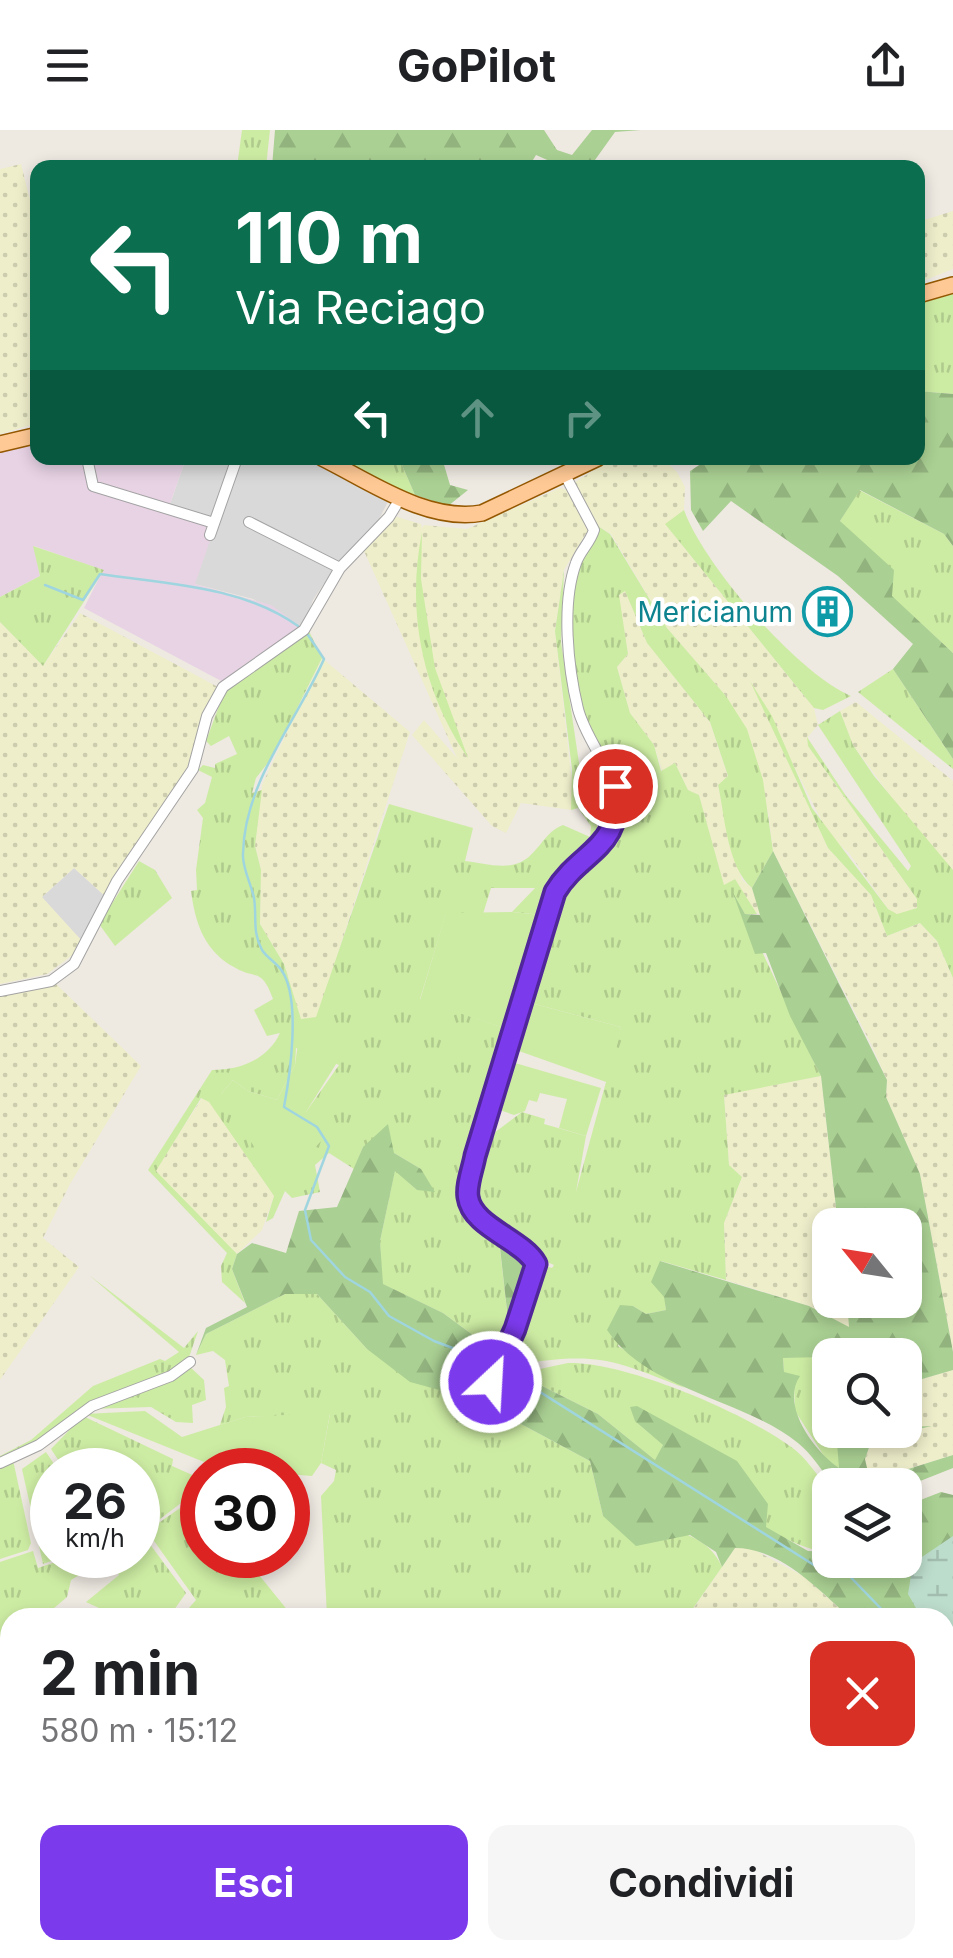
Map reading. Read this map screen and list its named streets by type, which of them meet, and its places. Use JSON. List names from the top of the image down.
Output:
{
  "places": {
    "building": ["Mericianum"]
  },
  "north": "top left",
  "page": {
    "header": "GoPilot",
    "turn": ["110 m", "Via Reciago"],
    "speed": "26 km/h",
    "limit": "30",
    "heading": ["2 min", "580 m · 15:12"],
    "buttons": ["Esci", "Condividi"]
  }
}
